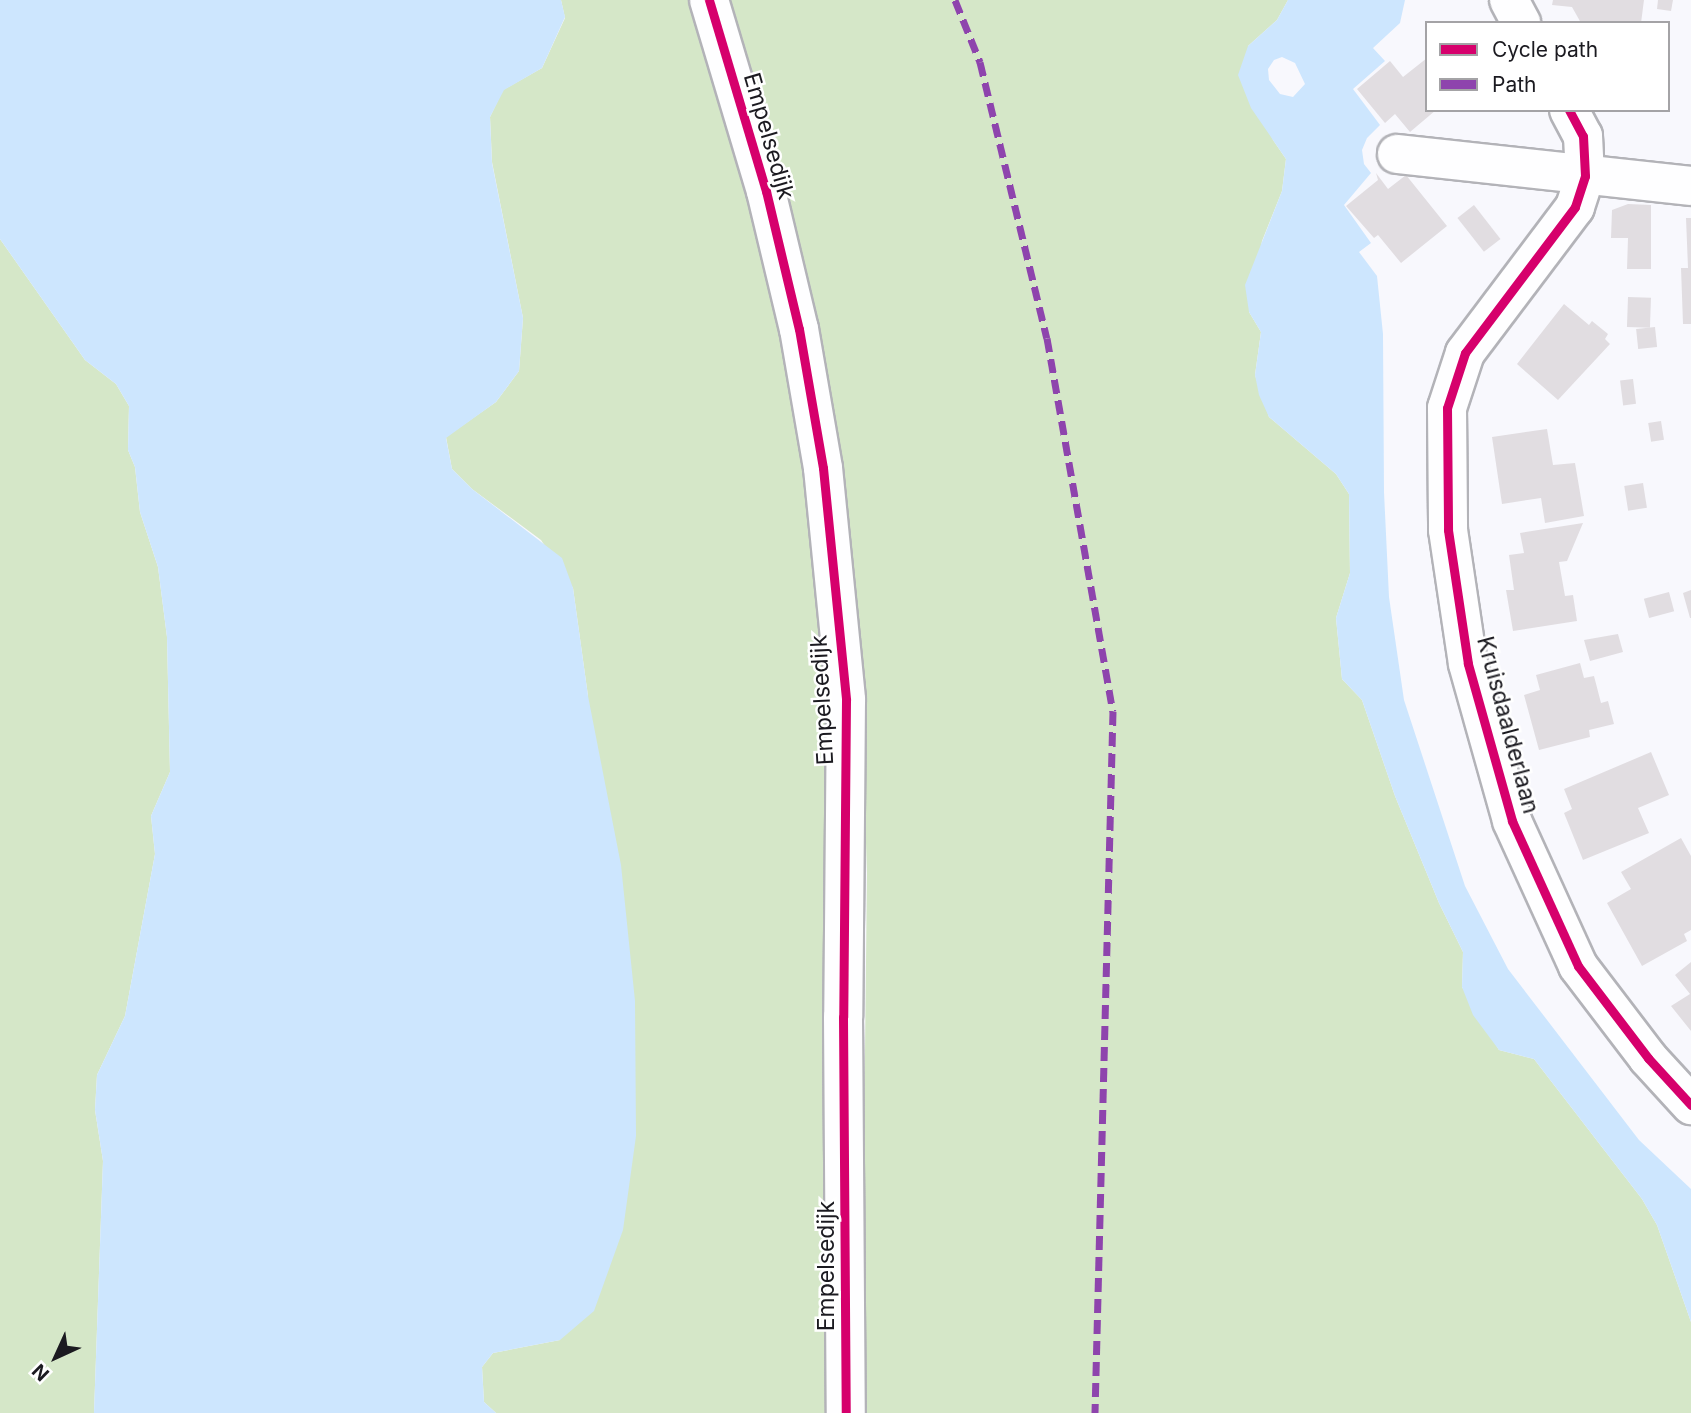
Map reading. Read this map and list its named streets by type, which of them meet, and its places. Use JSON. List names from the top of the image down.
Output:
{
  "streets": {
    "street": ["Empelsedijk", "Kruisdaalderlaan"]
  },
  "legend": ["Cycle path", "Path"],
  "north": "bottom left"
}
